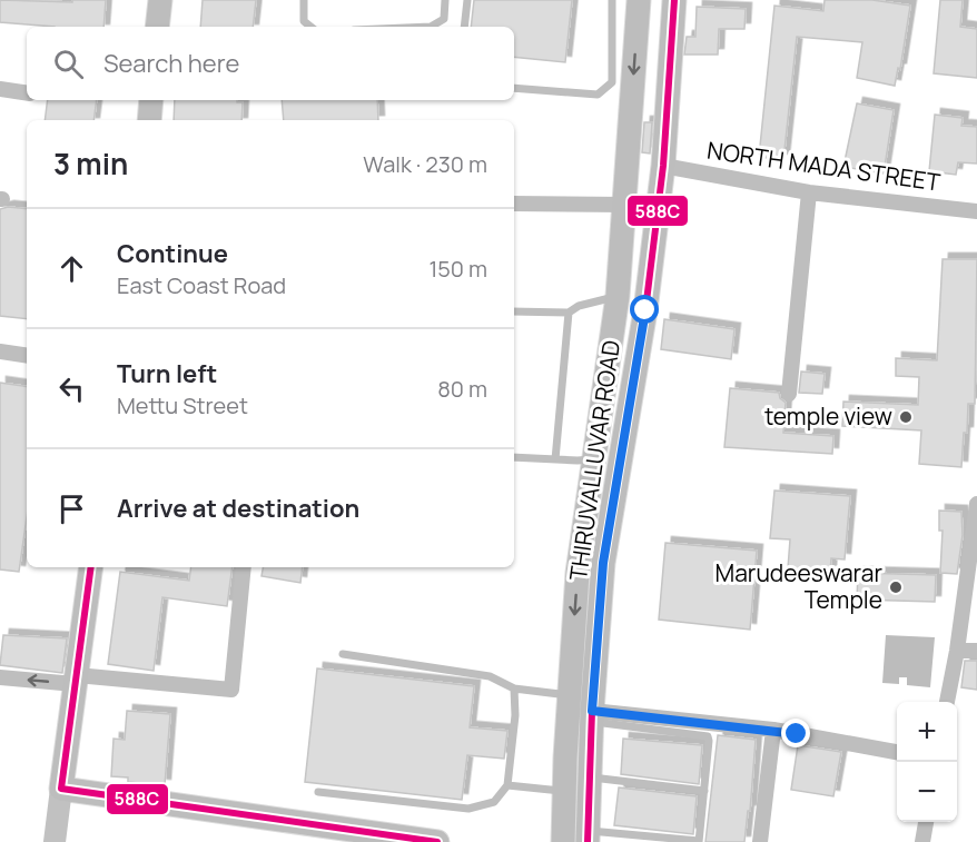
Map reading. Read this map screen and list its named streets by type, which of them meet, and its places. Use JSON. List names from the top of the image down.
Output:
{
  "streets": {
    "main road": ["THIRUVALLUVAR ROAD"],
    "street": ["NORTH MADA STREET"]
  },
  "places": ["temple view", "Marudeeswarar Temple"],
  "lines": ["transit line 588C"],
  "page": {
    "search": "Search here",
    "heading": ["3 min", "Walk · 230 m"],
    "list": [
      ["Continue", "East Coast Road", "150 m"],
      ["Turn left", "Mettu Street", "80 m"],
      "Arrive at destination"
    ],
    "map_buttons": ["+", "−"]
  }
}
